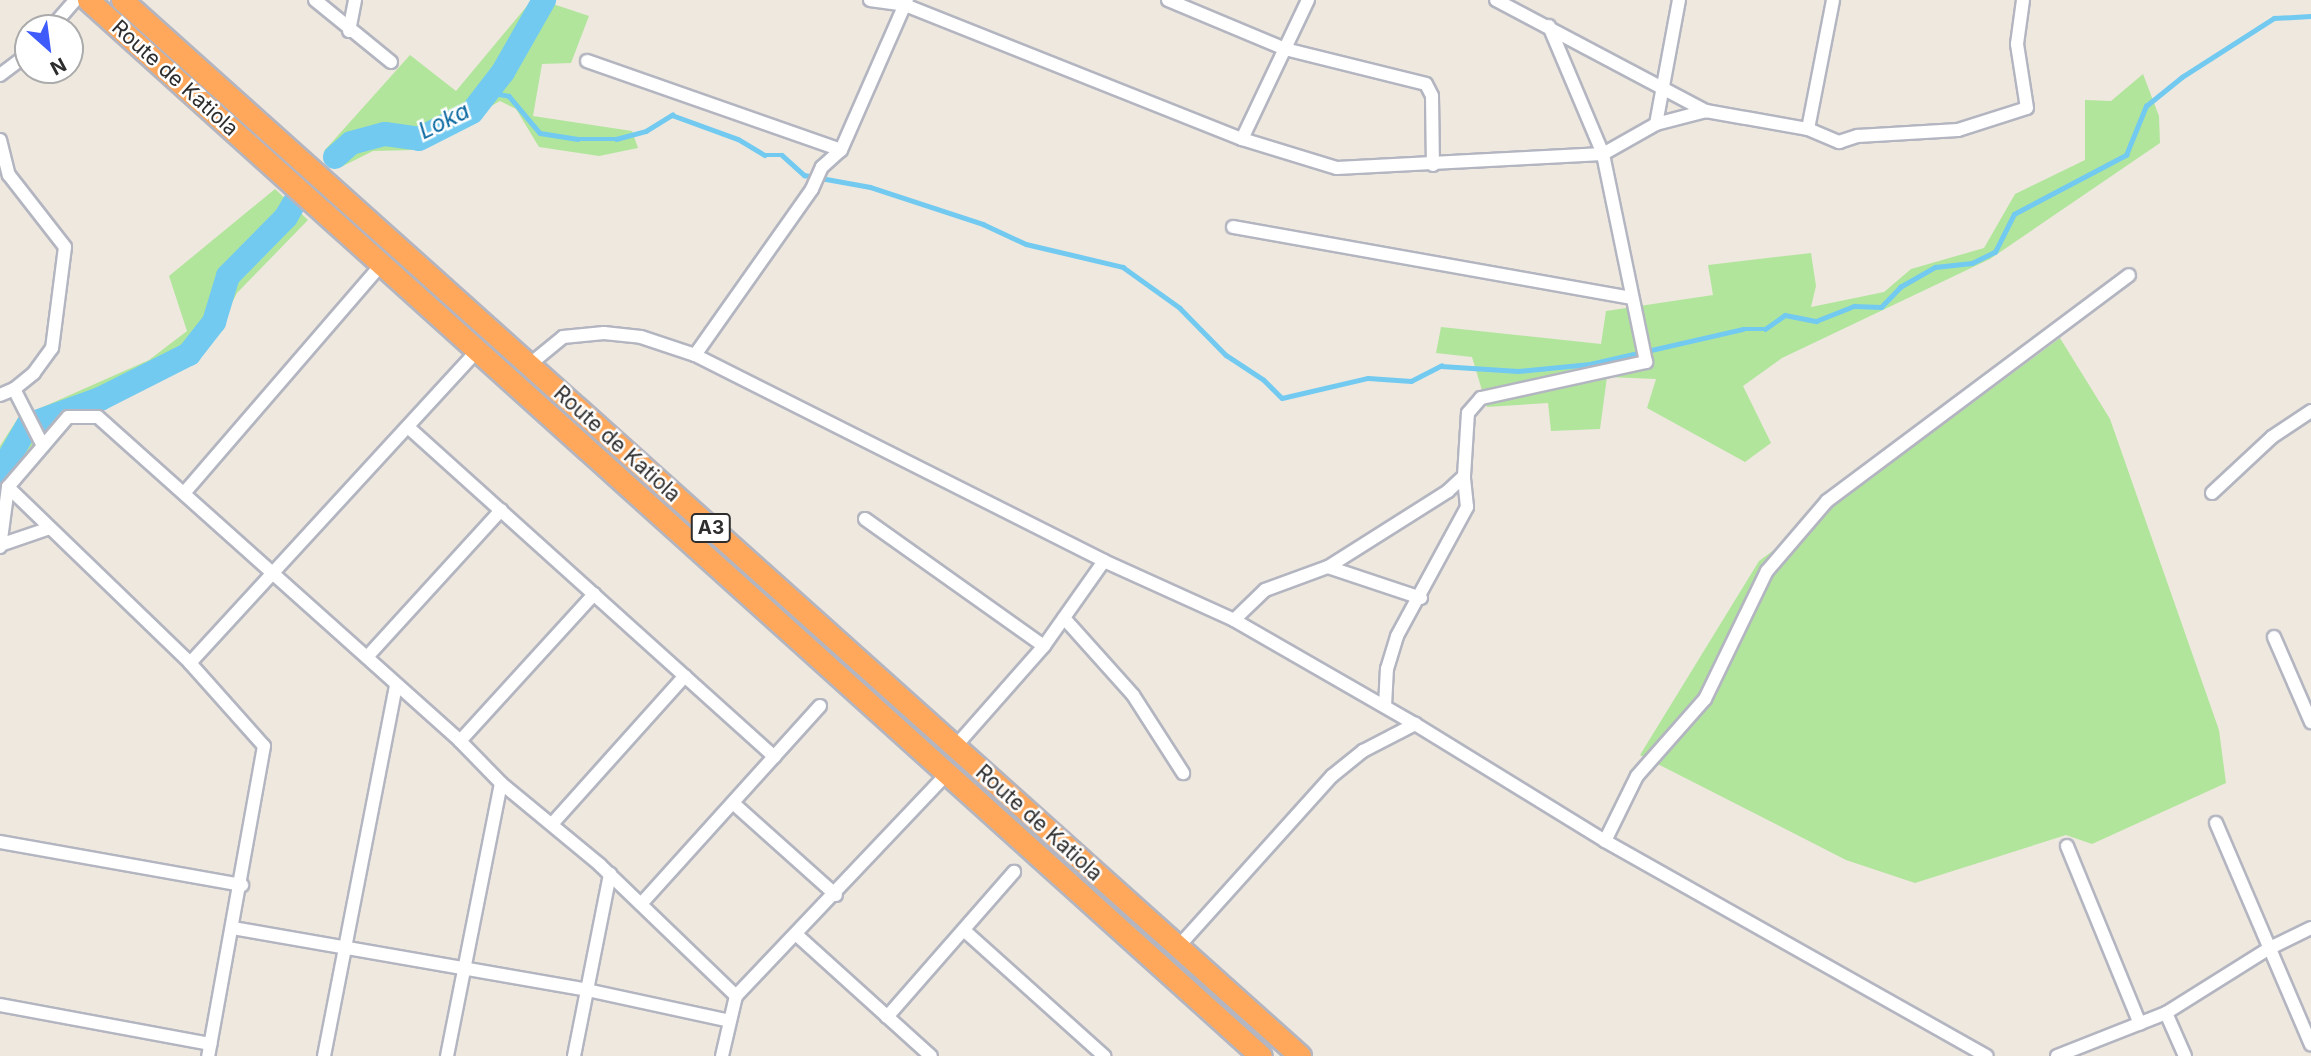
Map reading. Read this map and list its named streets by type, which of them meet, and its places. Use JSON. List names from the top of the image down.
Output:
{
  "streets": {
    "highway": ["Route de Katiola", "A3"]
  },
  "water": ["Loka"],
  "north": "bottom right"
}
